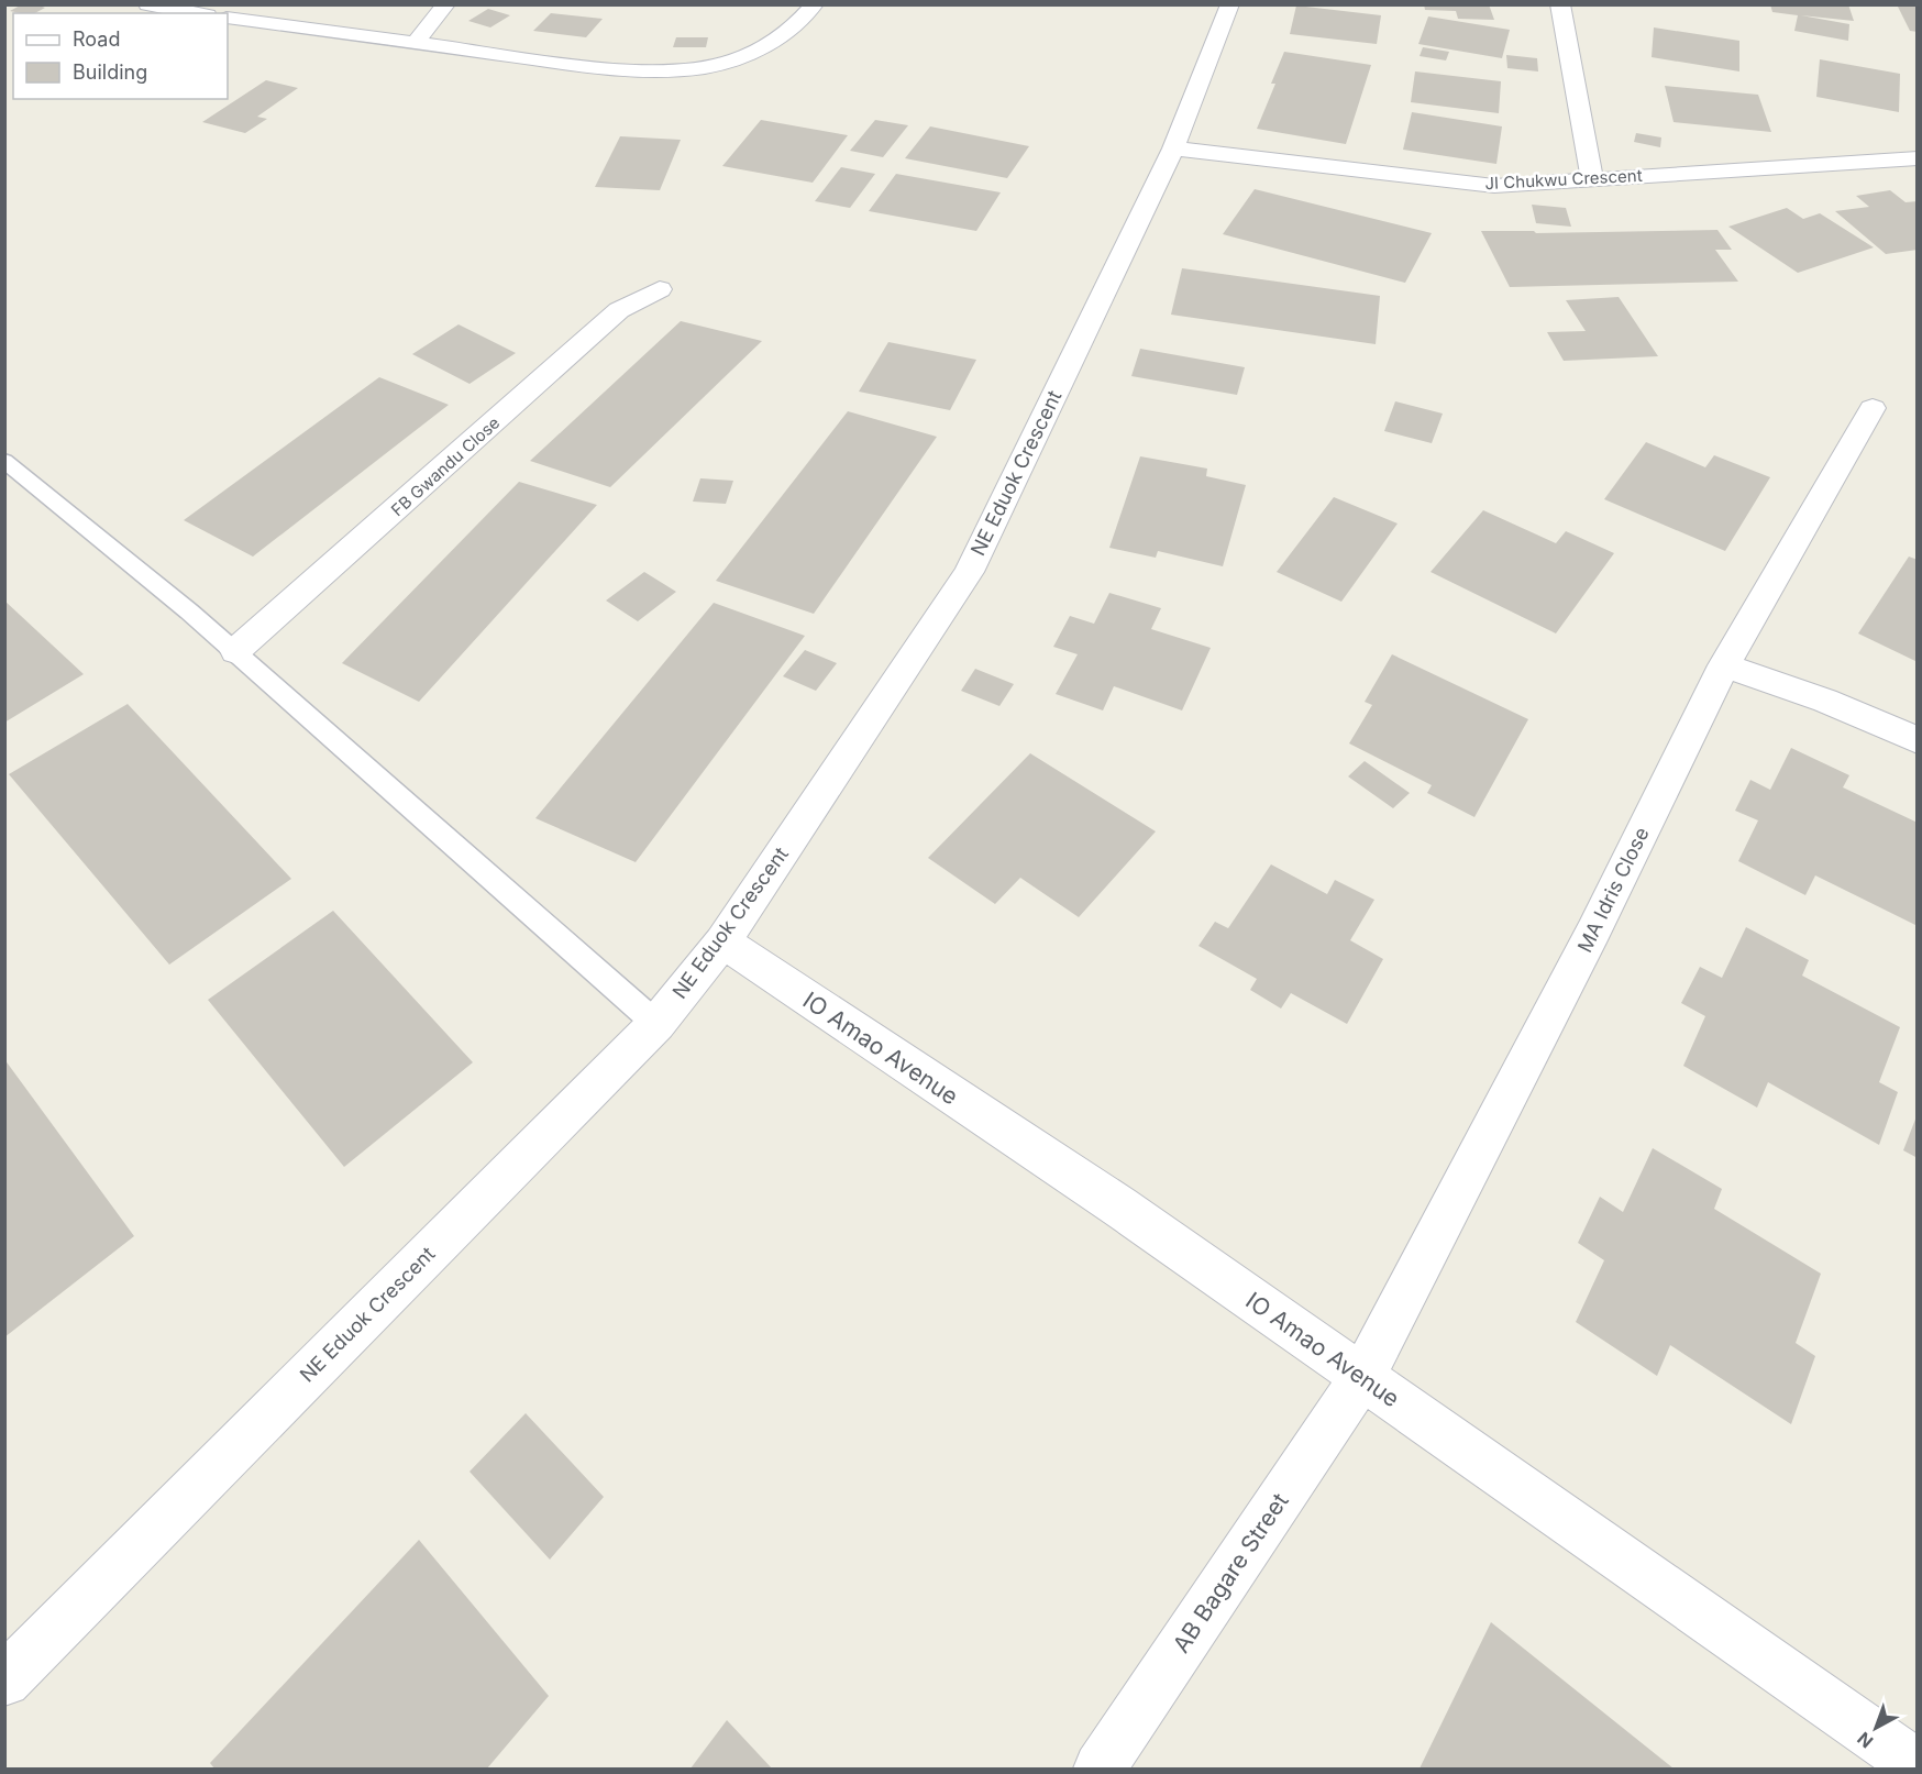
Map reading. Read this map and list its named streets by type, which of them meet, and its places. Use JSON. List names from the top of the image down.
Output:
{
  "streets": {
    "street": [
      "JI Chukwu Crescent",
      "FB Gwandu Close",
      "NE Eduok Crescent",
      "MA Idris Close",
      "IO Amao Avenue",
      "AB Bagare Street"
    ]
  },
  "crossings": [
    ["JI Chukwu Crescent", "NE Eduok Crescent"],
    ["NE Eduok Crescent", "IO Amao Avenue"],
    ["MA Idris Close", "IO Amao Avenue"],
    ["MA Idris Close", "AB Bagare Street"],
    ["IO Amao Avenue", "AB Bagare Street"]
  ],
  "legend": ["Road", "Building"],
  "north": "bottom left"
}
